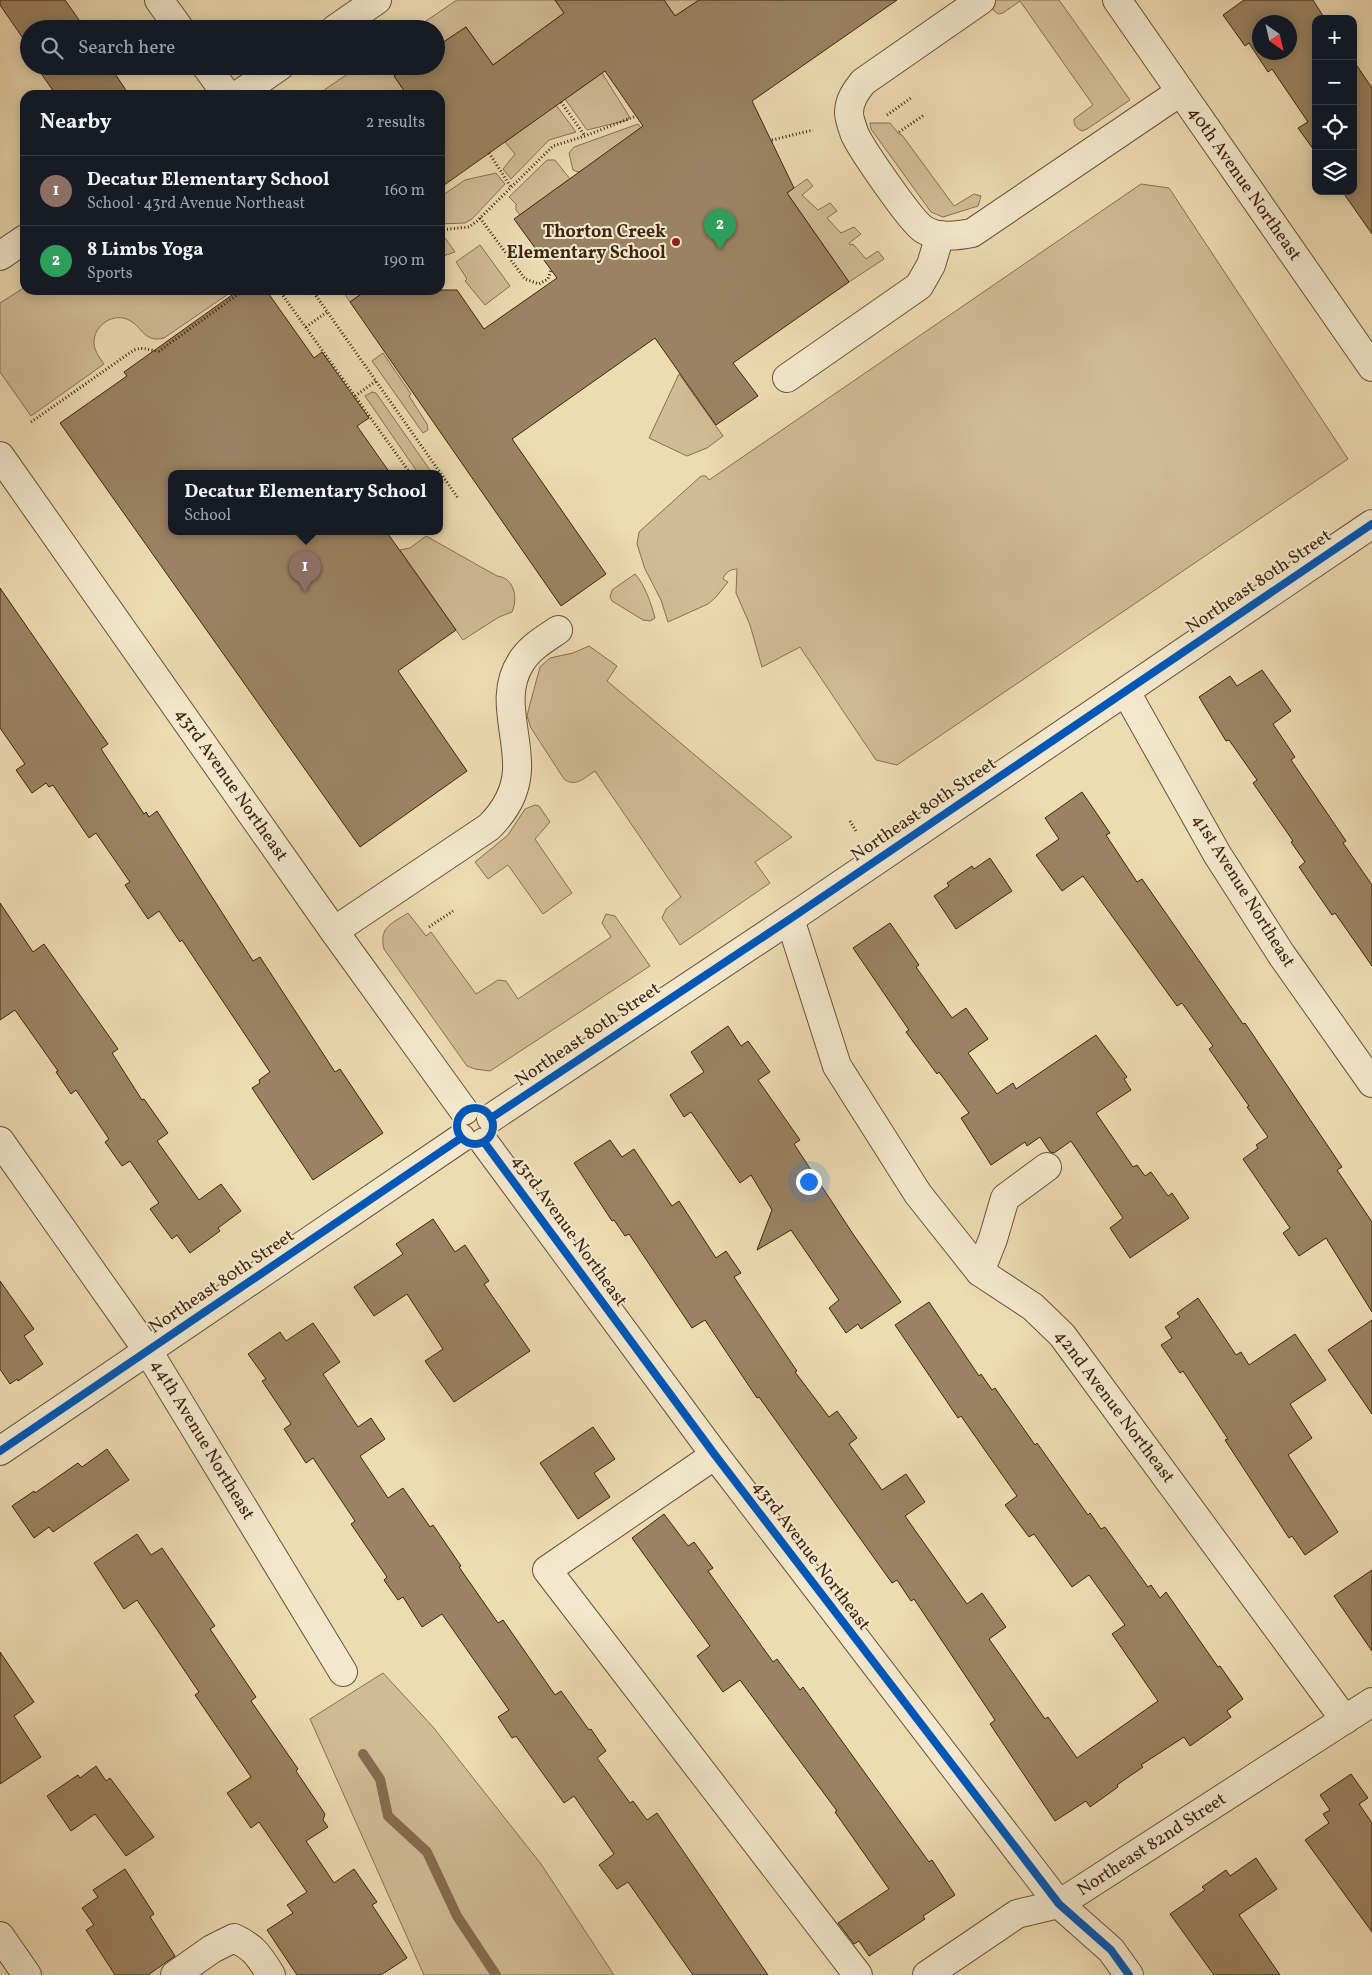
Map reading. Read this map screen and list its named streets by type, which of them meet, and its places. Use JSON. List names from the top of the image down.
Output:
{
  "streets": {
    "street": [
      "40th Avenue Northeast",
      "Northeast 80th Street",
      "43rd Avenue Northeast",
      "41st Avenue Northeast",
      "42nd Avenue Northeast",
      "44th Avenue Northeast",
      "Northeast 82nd Street"
    ]
  },
  "crossings": [
    ["Northeast 80th Street", "43rd Avenue Northeast"],
    ["Northeast 80th Street", "41st Avenue Northeast"],
    ["Northeast 80th Street", "42nd Avenue Northeast"],
    ["Northeast 80th Street", "44th Avenue Northeast"],
    ["43rd Avenue Northeast", "Northeast 82nd Street"],
    ["42nd Avenue Northeast", "Northeast 82nd Street"]
  ],
  "places": ["Thorton Creek Elementary School"],
  "north": "bottom right",
  "page": {
    "map_buttons": ["+", "−"],
    "search": "Search here",
    "heading": ["Nearby", "2 results"],
    "list": [
      {
        "mark": "1",
        "name": "Decatur Elementary School",
        "note": "School · 43rd Avenue Northeast",
        "value": "160 m"
      },
      {
        "mark": "2",
        "name": "8 Limbs Yoga",
        "note": "Sports",
        "value": "190 m"
      }
    ],
    "pins": ["2", "1"],
    "popup": ["Decatur Elementary School", "School"]
  }
}
